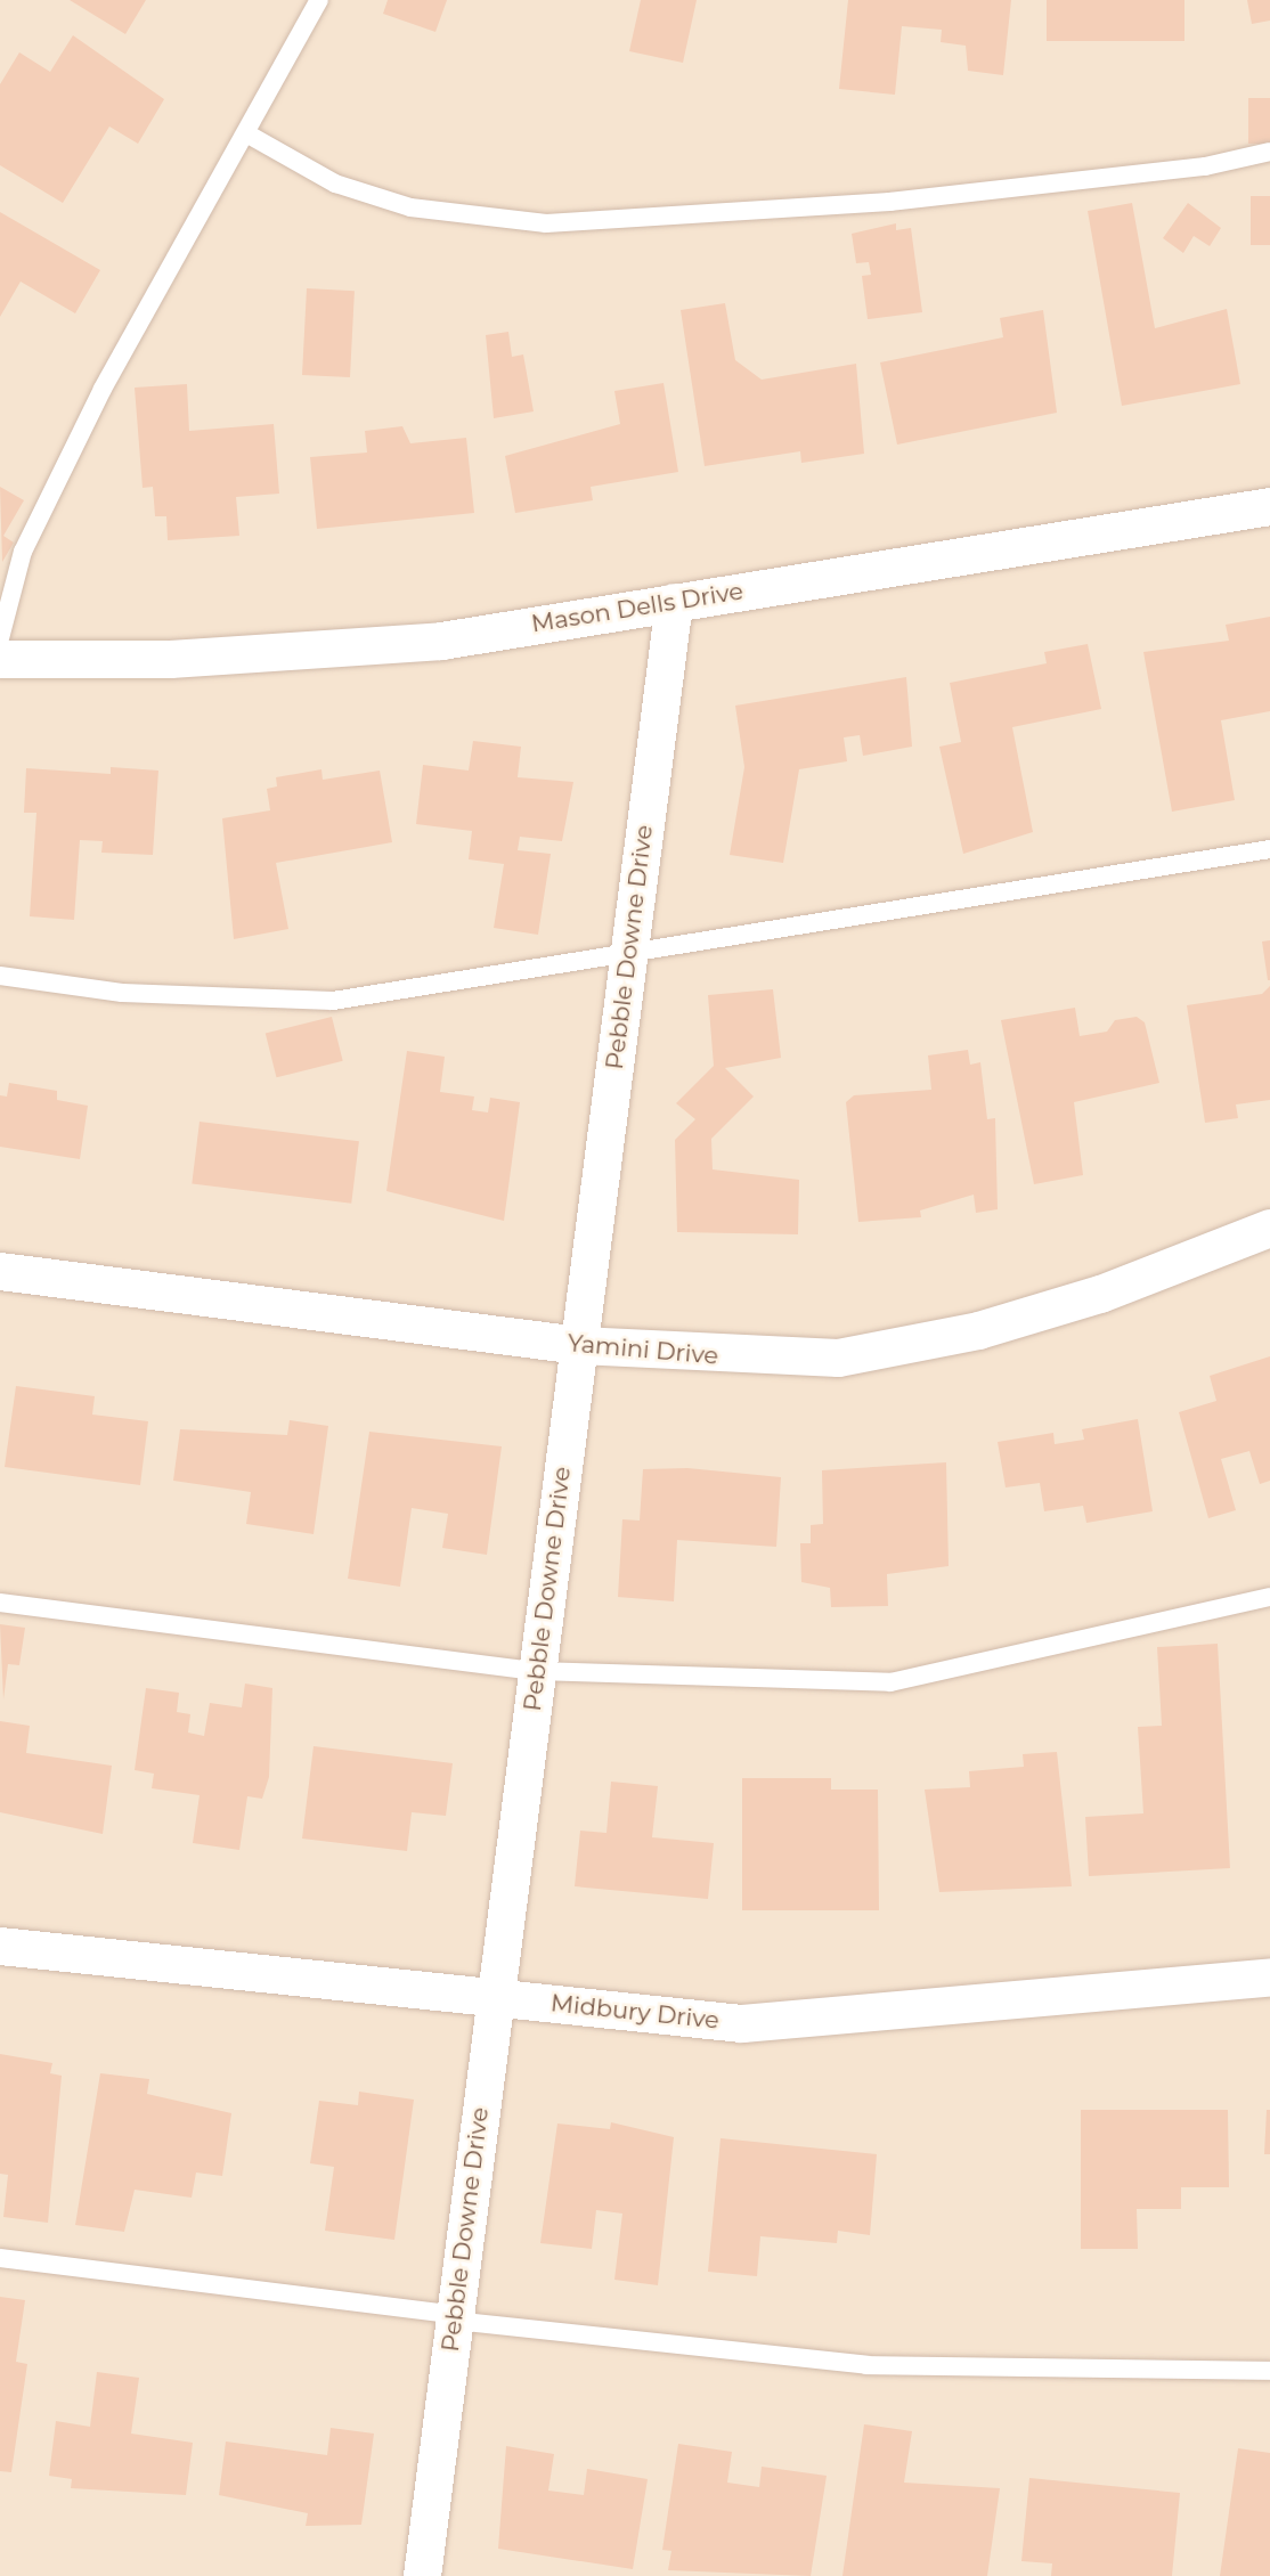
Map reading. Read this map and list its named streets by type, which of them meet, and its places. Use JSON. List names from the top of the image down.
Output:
{
  "streets": {
    "street": [
      "Mason Dells Drive",
      "Pebble Downe Drive",
      "Yamini Drive",
      "Midbury Drive"
    ]
  },
  "crossings": [
    ["Mason Dells Drive", "Pebble Downe Drive"],
    ["Pebble Downe Drive", "Yamini Drive"],
    ["Pebble Downe Drive", "Midbury Drive"]
  ]
}
